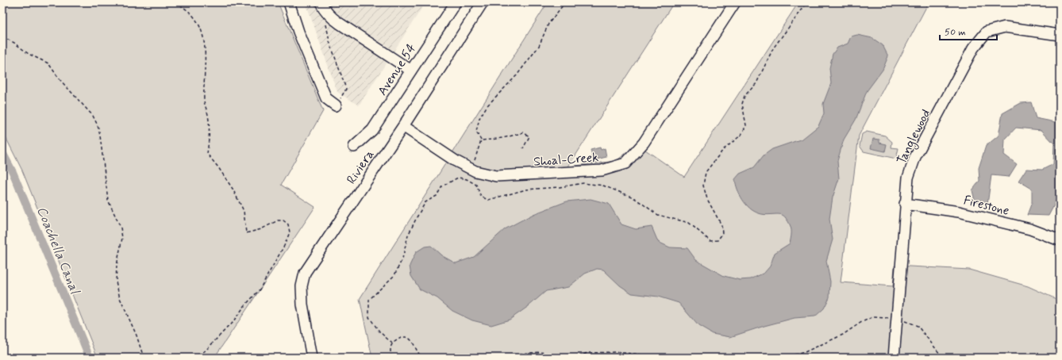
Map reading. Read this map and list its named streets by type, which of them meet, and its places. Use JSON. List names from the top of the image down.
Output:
{
  "streets": {
    "street": [
      "Avenue 54",
      "Tanglewood",
      "Shoal-Creek",
      "Riviera",
      "Firestone"
    ]
  },
  "crossings": [
    ["Tanglewood", "Firestone"],
    ["Shoal-Creek", "Riviera"]
  ],
  "water": ["Coachella Canal"],
  "scale_bar": "50 m"
}
